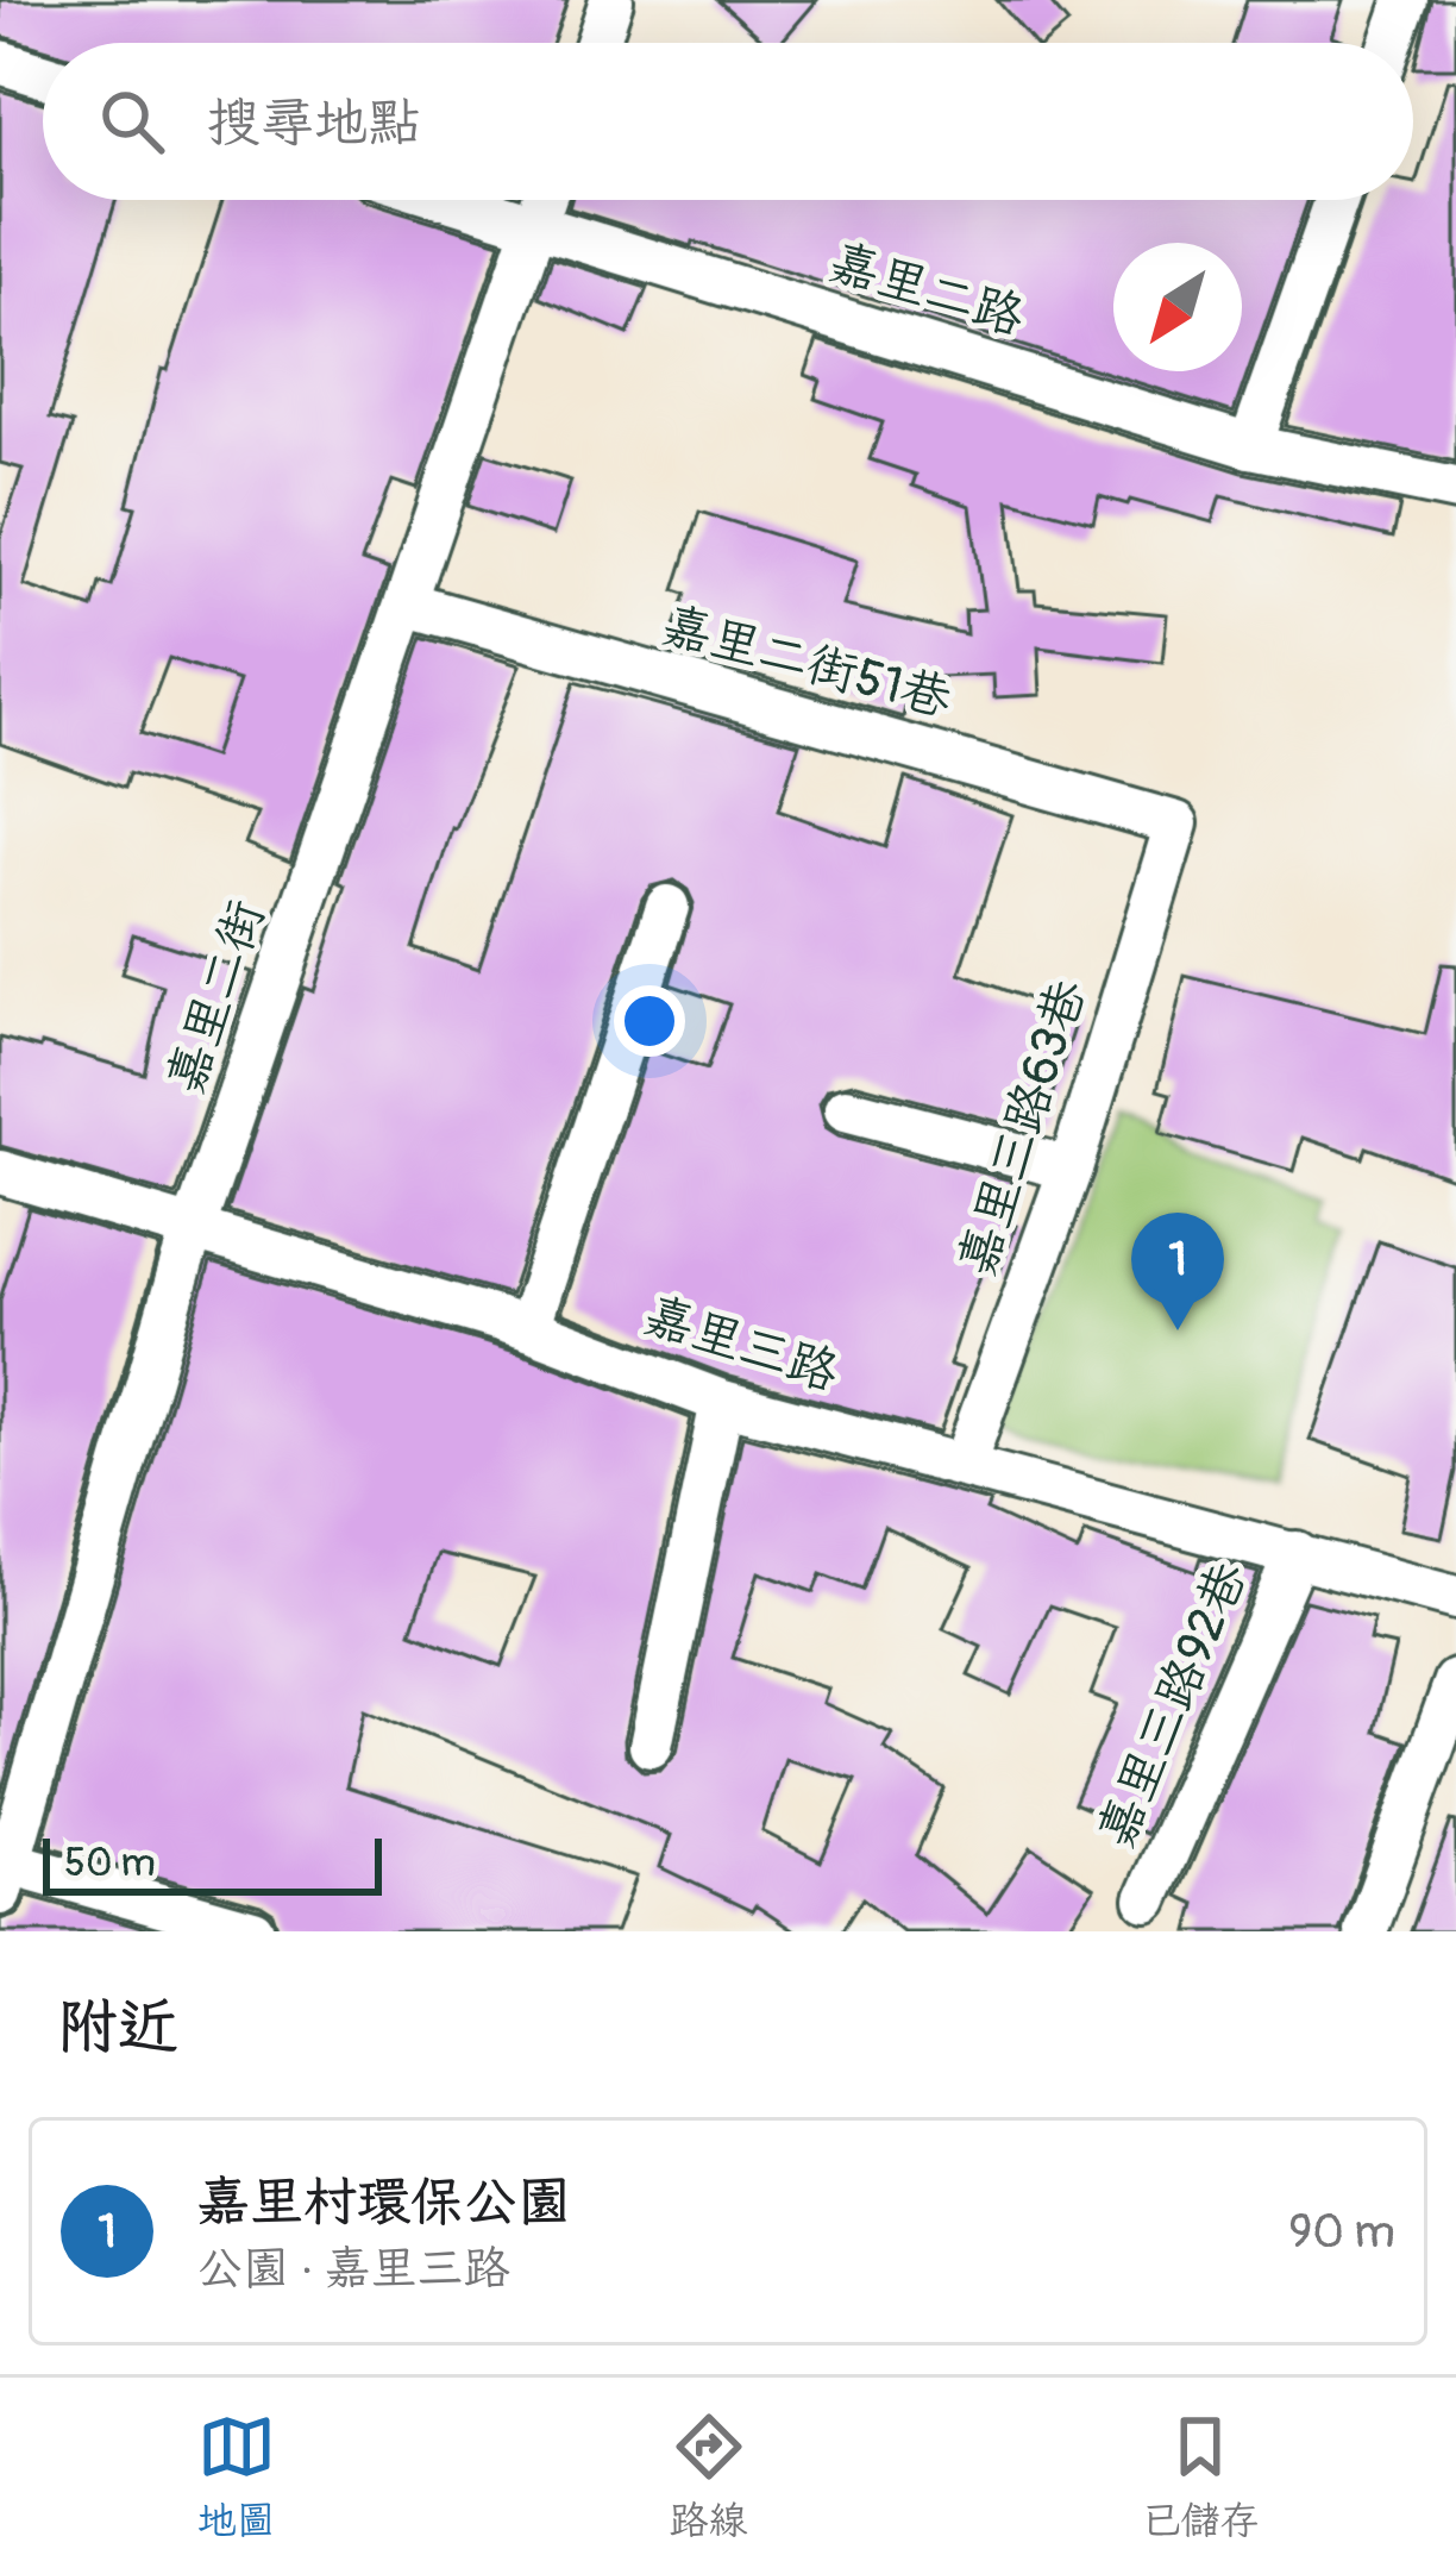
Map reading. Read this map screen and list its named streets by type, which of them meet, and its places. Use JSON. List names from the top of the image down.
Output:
{
  "streets": {
    "street": [
      "嘉里二路",
      "嘉里二街51巷",
      "嘉里二街",
      "嘉里三路63巷",
      "嘉里三路",
      "嘉里三路92巷"
    ]
  },
  "crossings": [
    ["嘉里二路", "嘉里二街"],
    ["嘉里二街51巷", "嘉里二街"],
    ["嘉里二街51巷", "嘉里三路63巷"],
    ["嘉里二街", "嘉里三路"],
    ["嘉里三路63巷", "嘉里三路"],
    ["嘉里三路", "嘉里三路92巷"]
  ],
  "scale_bar": "50 m",
  "north": "bottom left",
  "page": {
    "search": "搜尋地點",
    "pins": "1",
    "scale": "50 m",
    "heading": "附近",
    "list": [
      {
        "mark": "1",
        "name": "嘉里村環保公園",
        "note": "公園 · 嘉里三路",
        "value": "90 m"
      }
    ],
    "nav": ["地圖", "路線", "已儲存"]
  }
}
